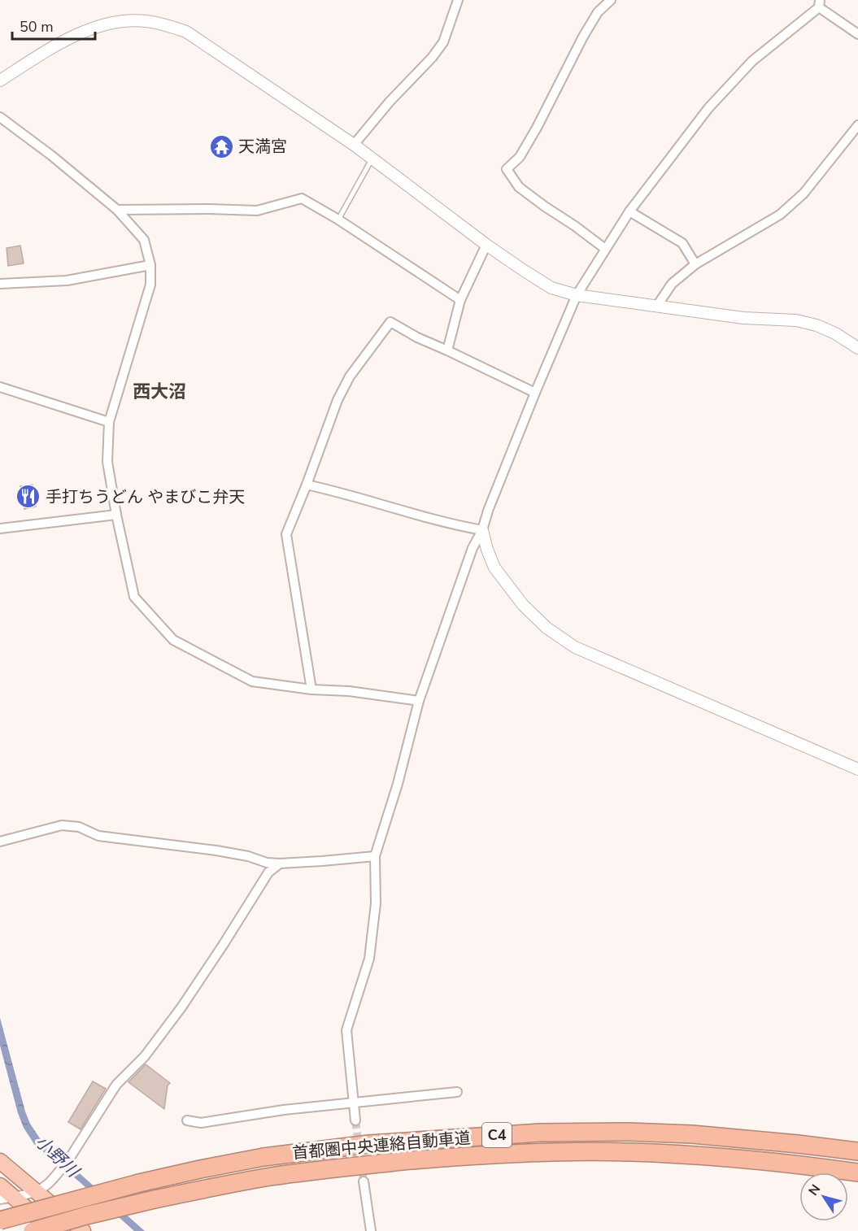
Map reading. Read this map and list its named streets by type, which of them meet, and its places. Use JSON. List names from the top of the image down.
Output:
{
  "streets": {
    "highway": ["C4", "首都圏中央連絡自動車道"]
  },
  "districts": ["西大沼"],
  "water": ["小野川"],
  "places": {
    "temple": ["天満宮"],
    "restaurant": ["手打ちうどん やまびこ弁天"]
  },
  "scale_bar": "50 m",
  "north": "top left"
}
